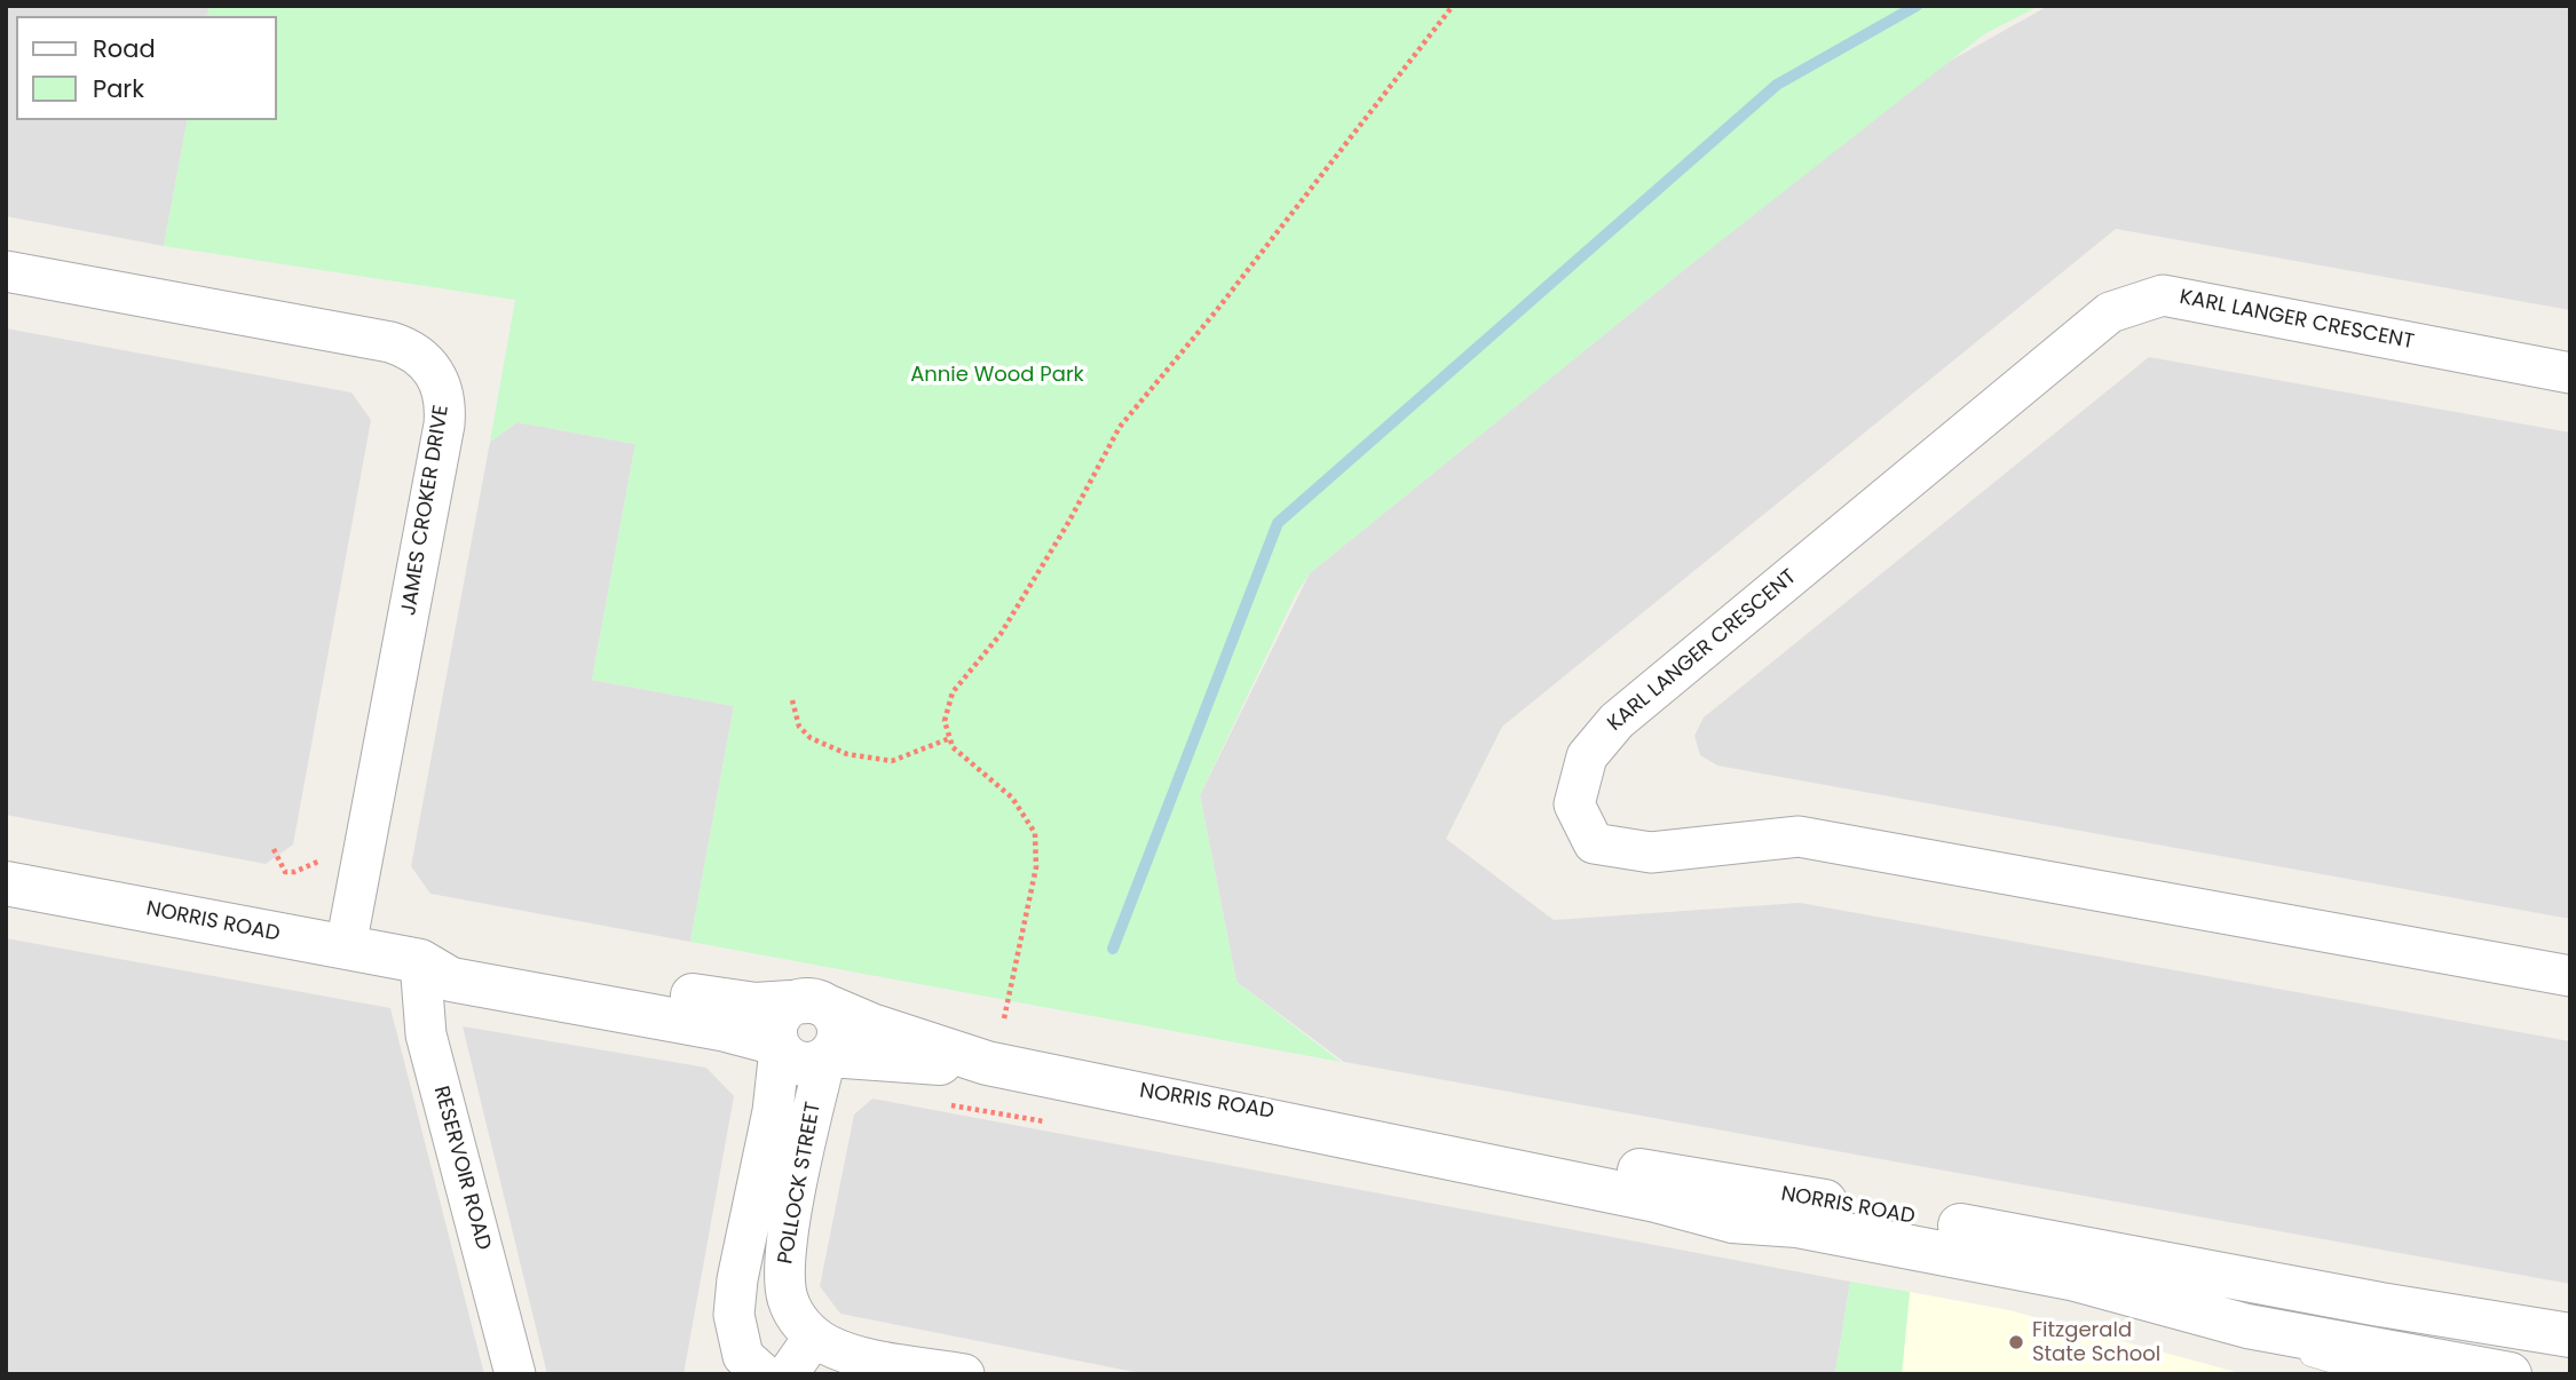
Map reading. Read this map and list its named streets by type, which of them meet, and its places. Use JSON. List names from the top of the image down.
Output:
{
  "streets": {
    "street": [
      "KARL LANGER CRESCENT",
      "JAMES CROKER DRIVE",
      "NORRIS ROAD",
      "RESERVOIR ROAD",
      "POLLOCK STREET"
    ]
  },
  "crossings": [
    ["JAMES CROKER DRIVE", "NORRIS ROAD"],
    ["NORRIS ROAD", "RESERVOIR ROAD"],
    ["NORRIS ROAD", "POLLOCK STREET"]
  ],
  "parks": ["Annie Wood Park"],
  "places": ["Fitzgerald State School"],
  "legend": ["Road", "Park"]
}
